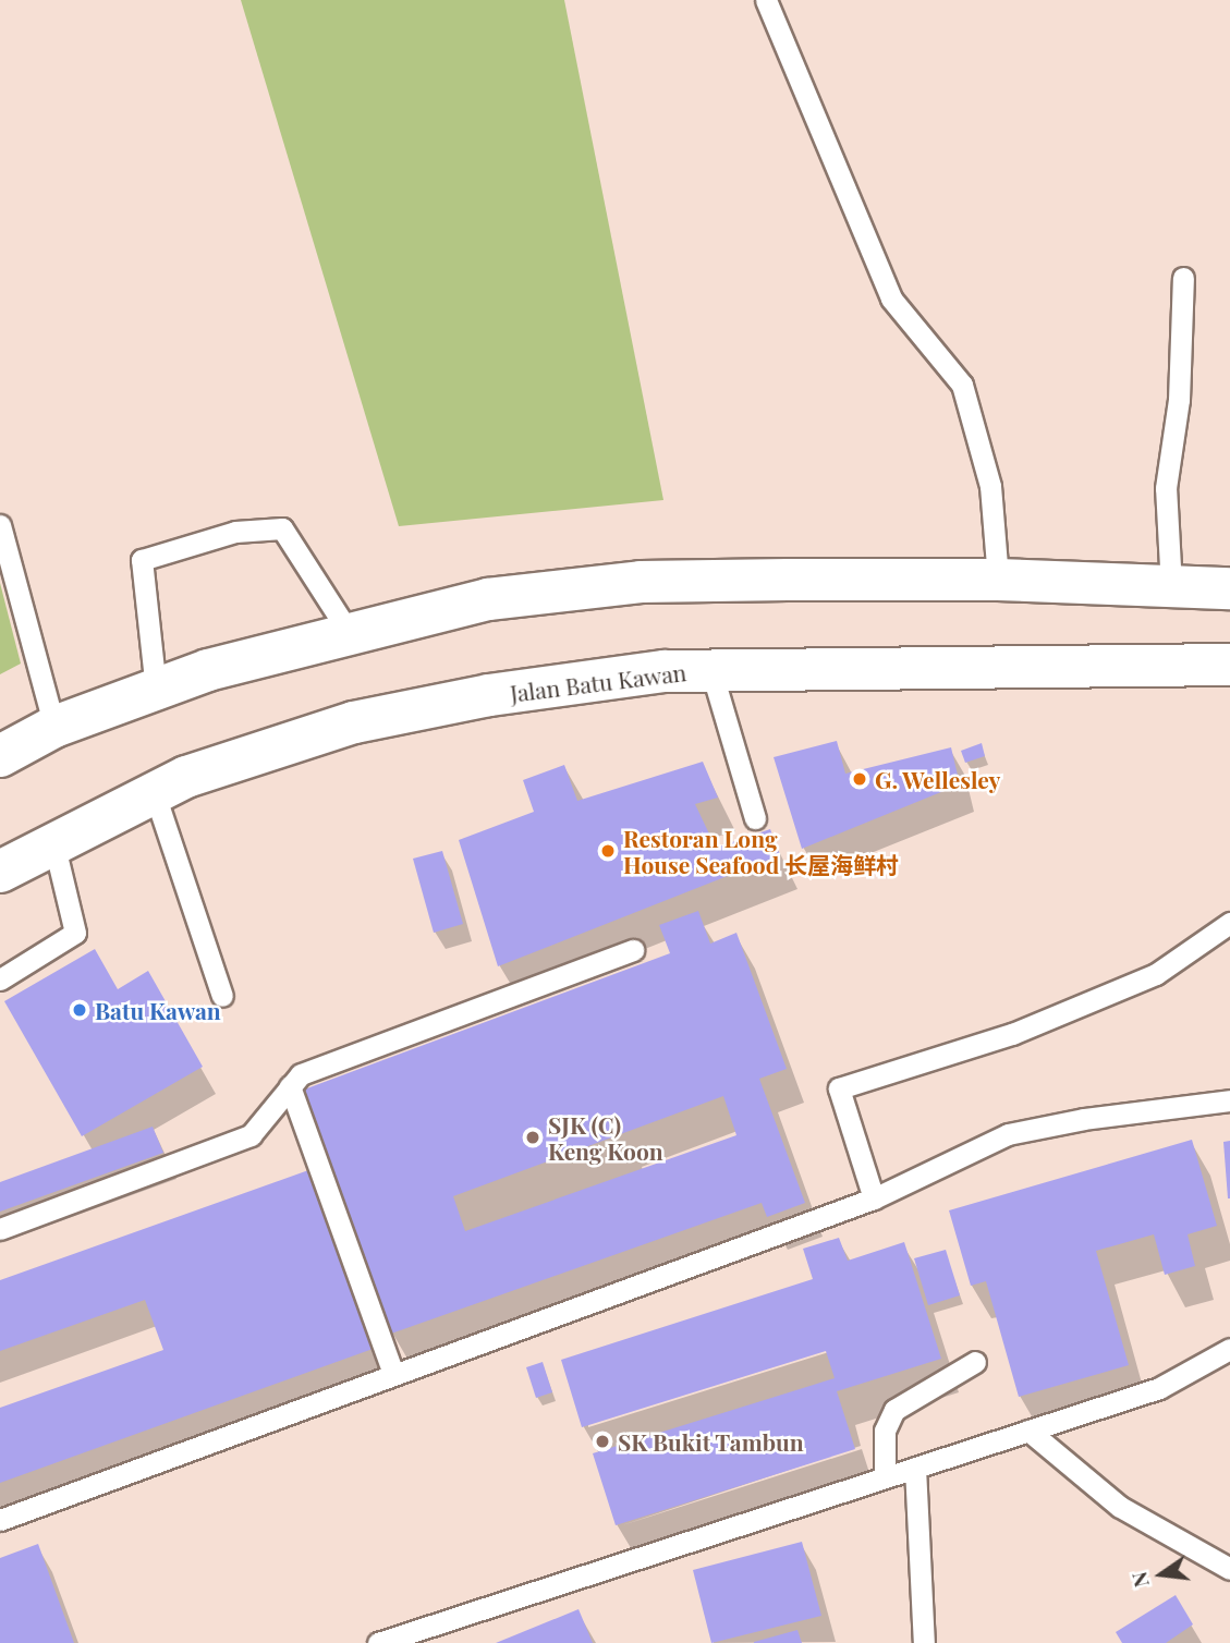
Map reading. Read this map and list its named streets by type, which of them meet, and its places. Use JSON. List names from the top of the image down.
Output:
{
  "streets": {
    "main road": ["Jalan Batu Kawan"]
  },
  "places": [
    "G. Wellesley",
    "Restoran Long House Seafood 长屋海鲜村",
    "Batu Kawan",
    "SJK (C) Keng Koon",
    "SK Bukit Tambun"
  ],
  "north": "left"
}
